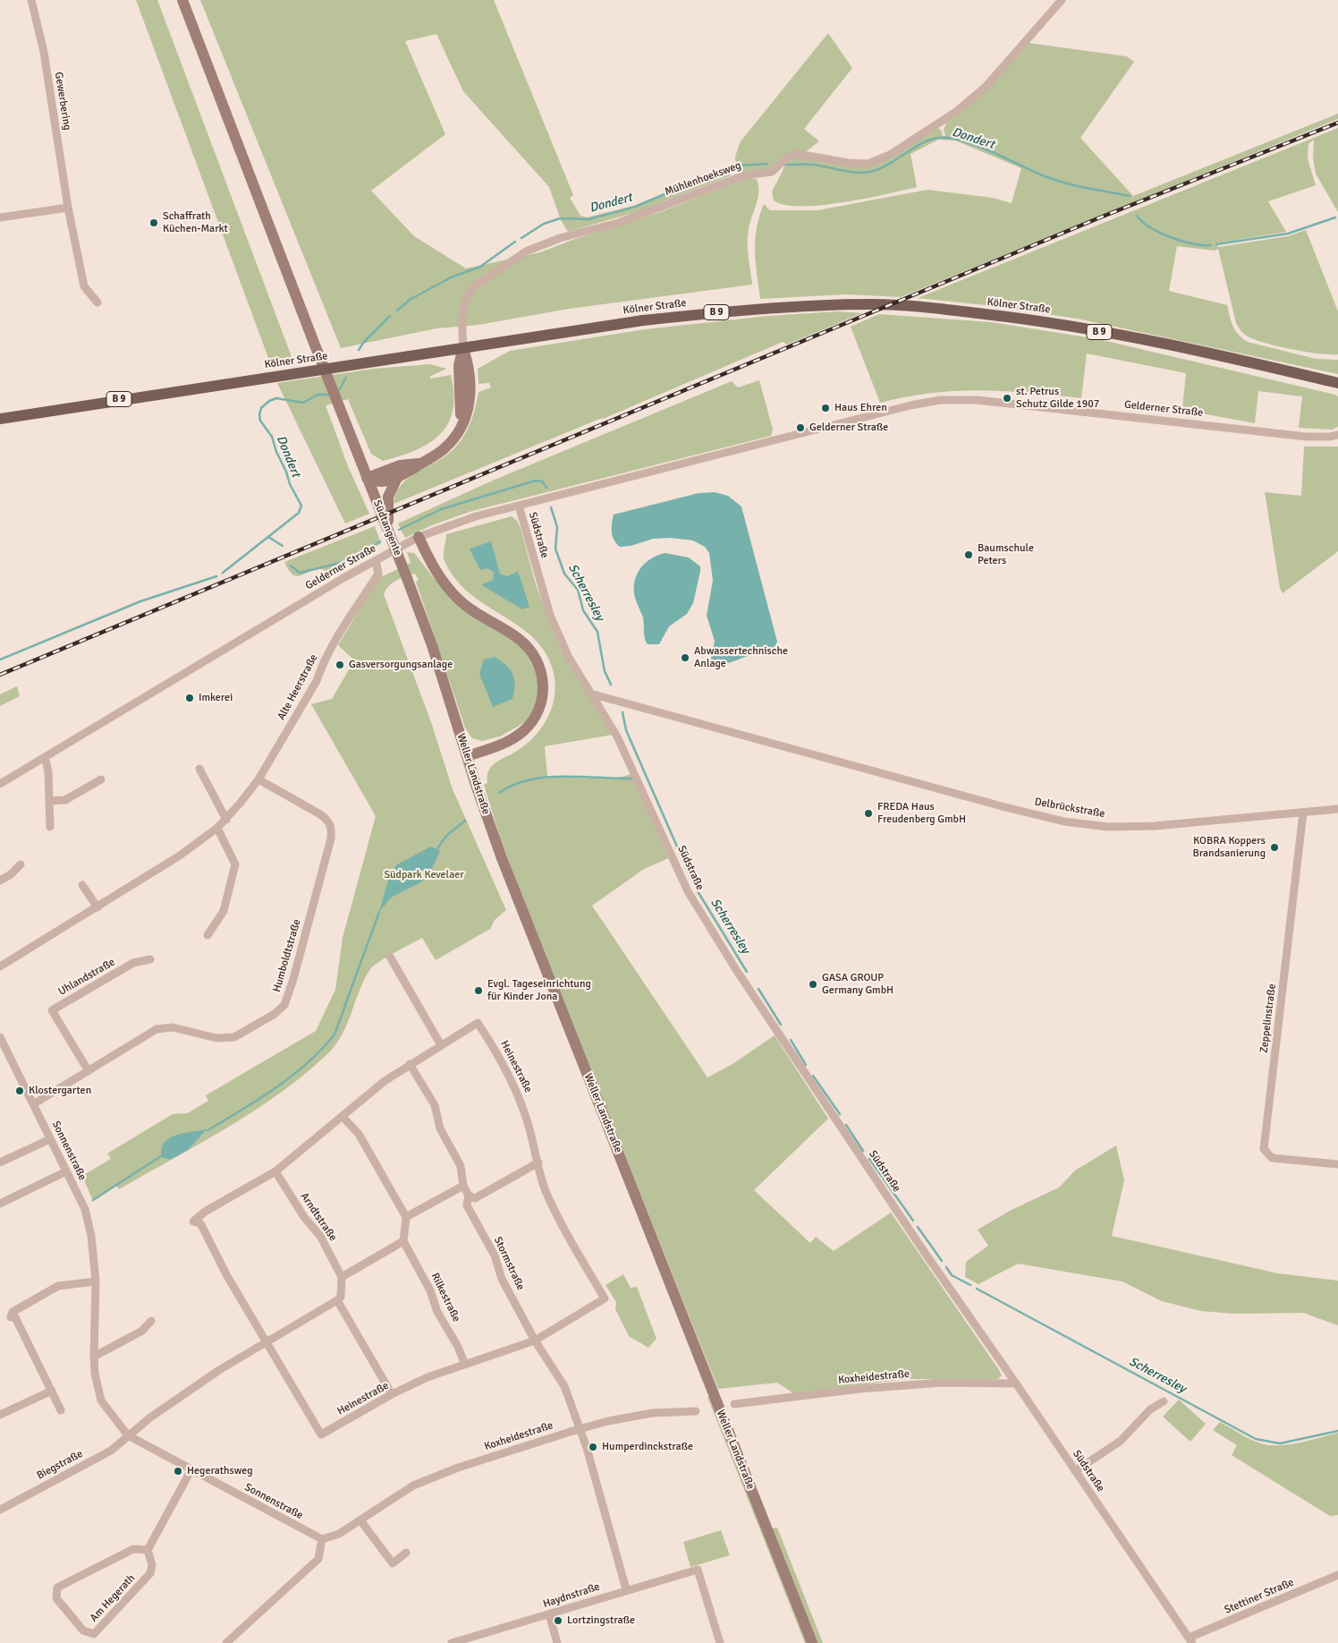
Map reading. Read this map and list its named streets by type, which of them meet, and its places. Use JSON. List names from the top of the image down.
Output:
{
  "streets": {
    "main road": [
      "Kölner Straße",
      "B 9",
      "Südtangente",
      "Weller Landstraße"
    ],
    "street": [
      "Gewerbering",
      "Mühlenhoeksweg",
      "Gelderner Straße",
      "Südstraße",
      "Alte Heerstraße",
      "Delbrückstraße",
      "Humboldtstraße",
      "Uhlandstraße",
      "Zeppelinstraße",
      "Heinestraße",
      "Sonnenstraße",
      "Arndtstraße",
      "Stormstraße",
      "Rilkestraße",
      "Koxheidestraße",
      "Biegstraße",
      "Haydnstraße",
      "Stettiner Straße",
      "Am Hegerath"
    ]
  },
  "crossings": [
    ["Mühlenhoeksweg", "Kölner Straße"],
    ["Gelderner Straße", "Südstraße"],
    ["Gelderner Straße", "Alte Heerstraße"],
    ["Südtangente", "Weller Landstraße"],
    ["Südstraße", "Delbrückstraße"],
    ["Südstraße", "Koxheidestraße"],
    ["Südstraße", "Stettiner Straße"],
    ["Alte Heerstraße", "Humboldtstraße"],
    ["Delbrückstraße", "Zeppelinstraße"],
    ["Humboldtstraße", "Uhlandstraße"],
    ["Humboldtstraße", "Sonnenstraße"],
    ["Heinestraße", "Arndtstraße"],
    ["Heinestraße", "Stormstraße"],
    ["Heinestraße", "Rilkestraße"],
    ["Sonnenstraße", "Koxheidestraße"],
    ["Sonnenstraße", "Biegstraße"],
    ["Stormstraße", "Koxheidestraße"]
  ],
  "water": ["Dondert", "Scherresley"],
  "parks": ["Südpark Kevelaer"],
  "places": [
    "Schaffrath Küchen-Markt",
    "st. Petrus Schutz Gilde 1907",
    "Haus Ehren",
    "Gelderner Straße",
    "Baumschule Peters",
    "Abwassertechnische Anlage",
    "Gasversorgungsanlage",
    "Imkerei",
    "FREDA Haus Freudenberg GmbH",
    "KOBRA Koppers Brandsanierung",
    "GASA GROUP Germany GmbH",
    "Evgl. Tageseinrichtung für Kinder Jona",
    "Klostergarten",
    "Humperdinckstraße",
    "Hegerathsweg",
    "Lortzingstraße"
  ]
}
